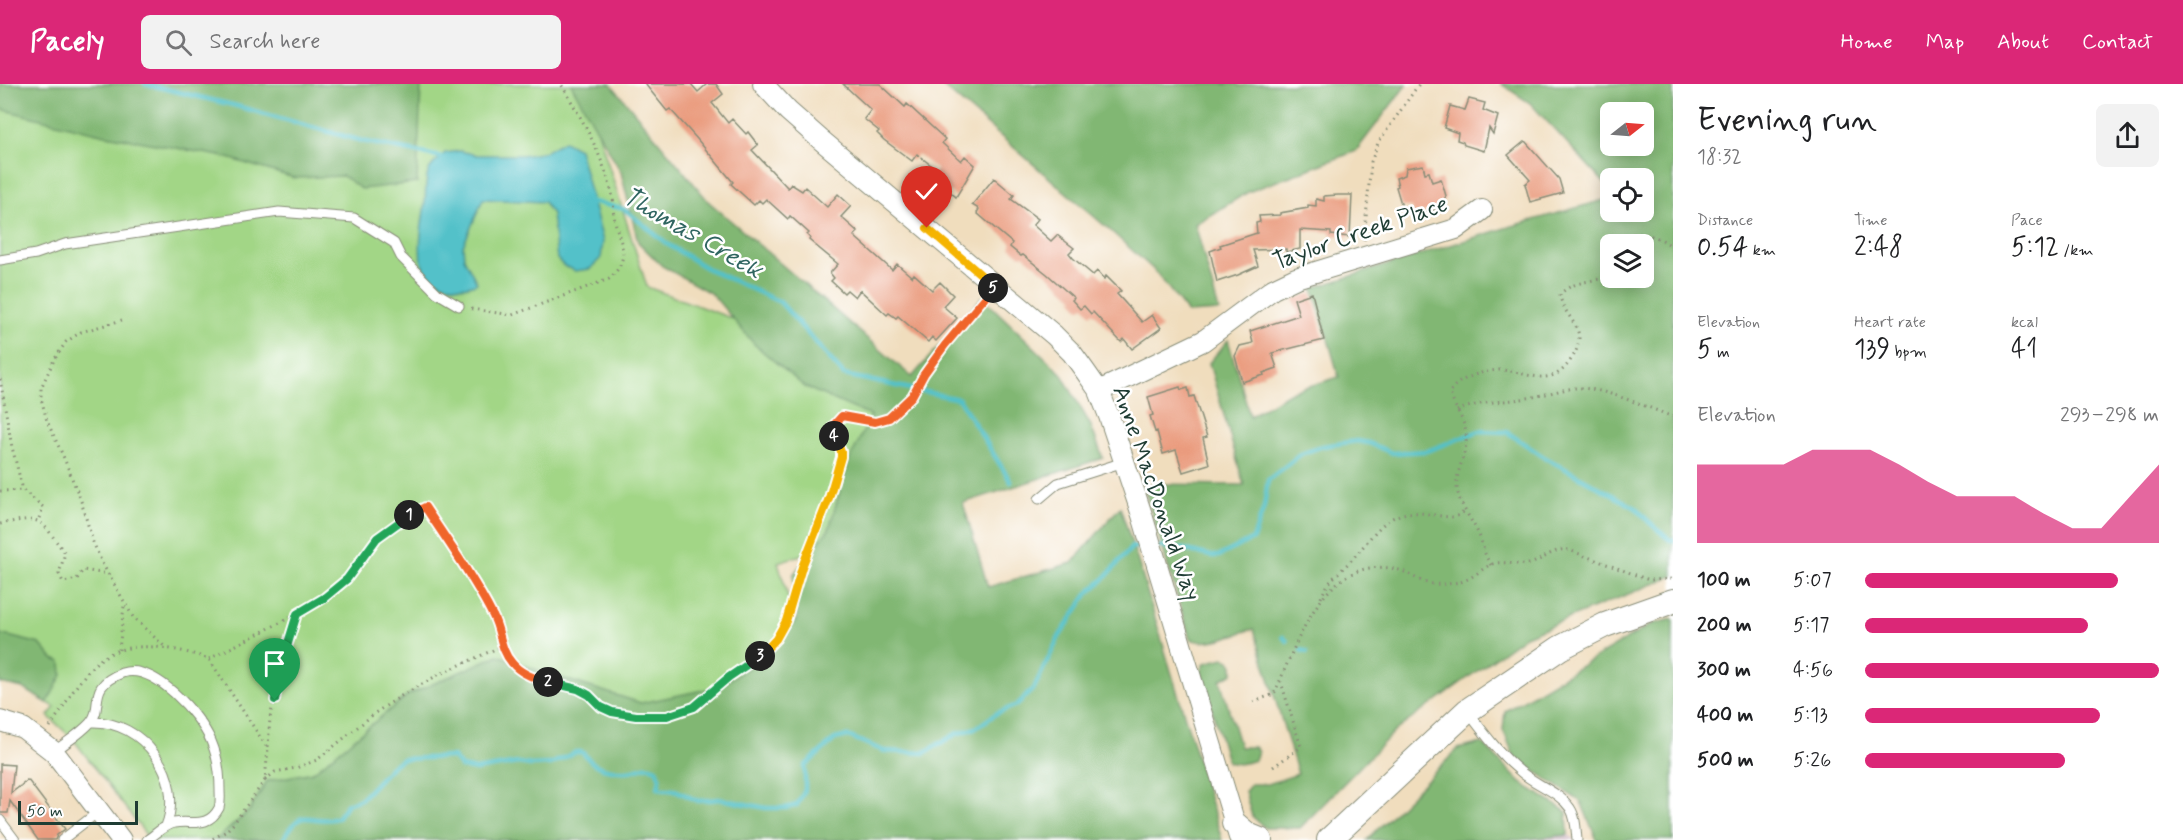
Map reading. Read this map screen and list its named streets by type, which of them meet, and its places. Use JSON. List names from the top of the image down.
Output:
{
  "streets": {
    "street": ["Taylor Creek Place", "Anne MacDonald Way"]
  },
  "crossings": [
    ["Taylor Creek Place", "Anne MacDonald Way"]
  ],
  "water": ["Thomas Creek"],
  "scale_bar": "50 m",
  "north": "right",
  "page": {
    "header": "Pacely",
    "search": "Search here",
    "nav": [
      "Home",
      "Map",
      "About",
      "Contact"
    ],
    "heading": ["Evening run", "18:32"],
    "stats": [
      ["Distance", "0.54 km"],
      ["Time", "2:48"],
      ["Pace", "5:12 /km"],
      ["Elevation", "5 m"],
      ["Heart rate", "139 bpm"],
      ["kcal", "41"]
    ],
    "pins": [
      "5",
      "4",
      "1",
      "3",
      "2"
    ],
    "chart": ["Elevation", "293–298 m"],
    "list": [
      {
        "name": "100 m",
        "note": "5:07"
      },
      {
        "name": "200 m",
        "note": "5:17"
      },
      {
        "name": "300 m",
        "note": "4:56"
      },
      {
        "name": "400 m",
        "note": "5:13"
      },
      {
        "name": "500 m",
        "note": "5:26"
      }
    ],
    "scale": "50 m"
  }
}
